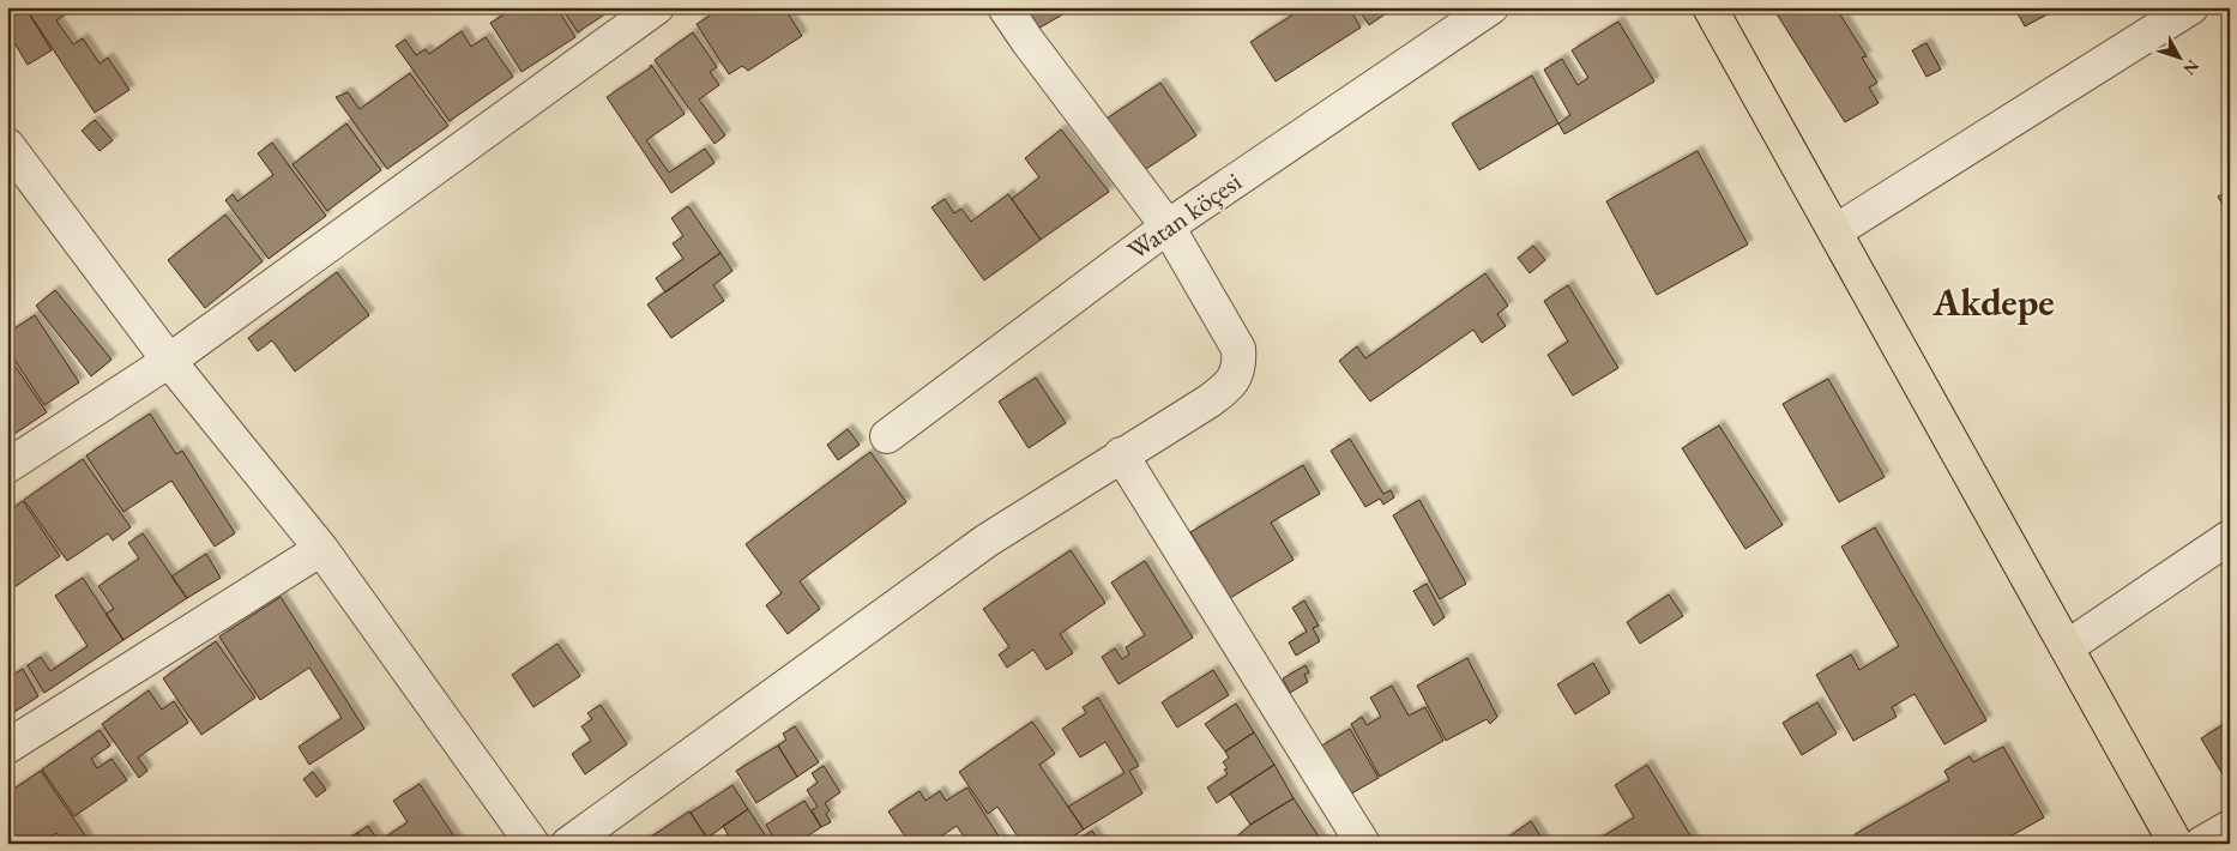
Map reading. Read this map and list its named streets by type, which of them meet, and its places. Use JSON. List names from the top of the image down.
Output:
{
  "streets": {
    "street": ["Watan köçesi"]
  },
  "districts": ["Akdepe"],
  "north": "bottom right"
}
